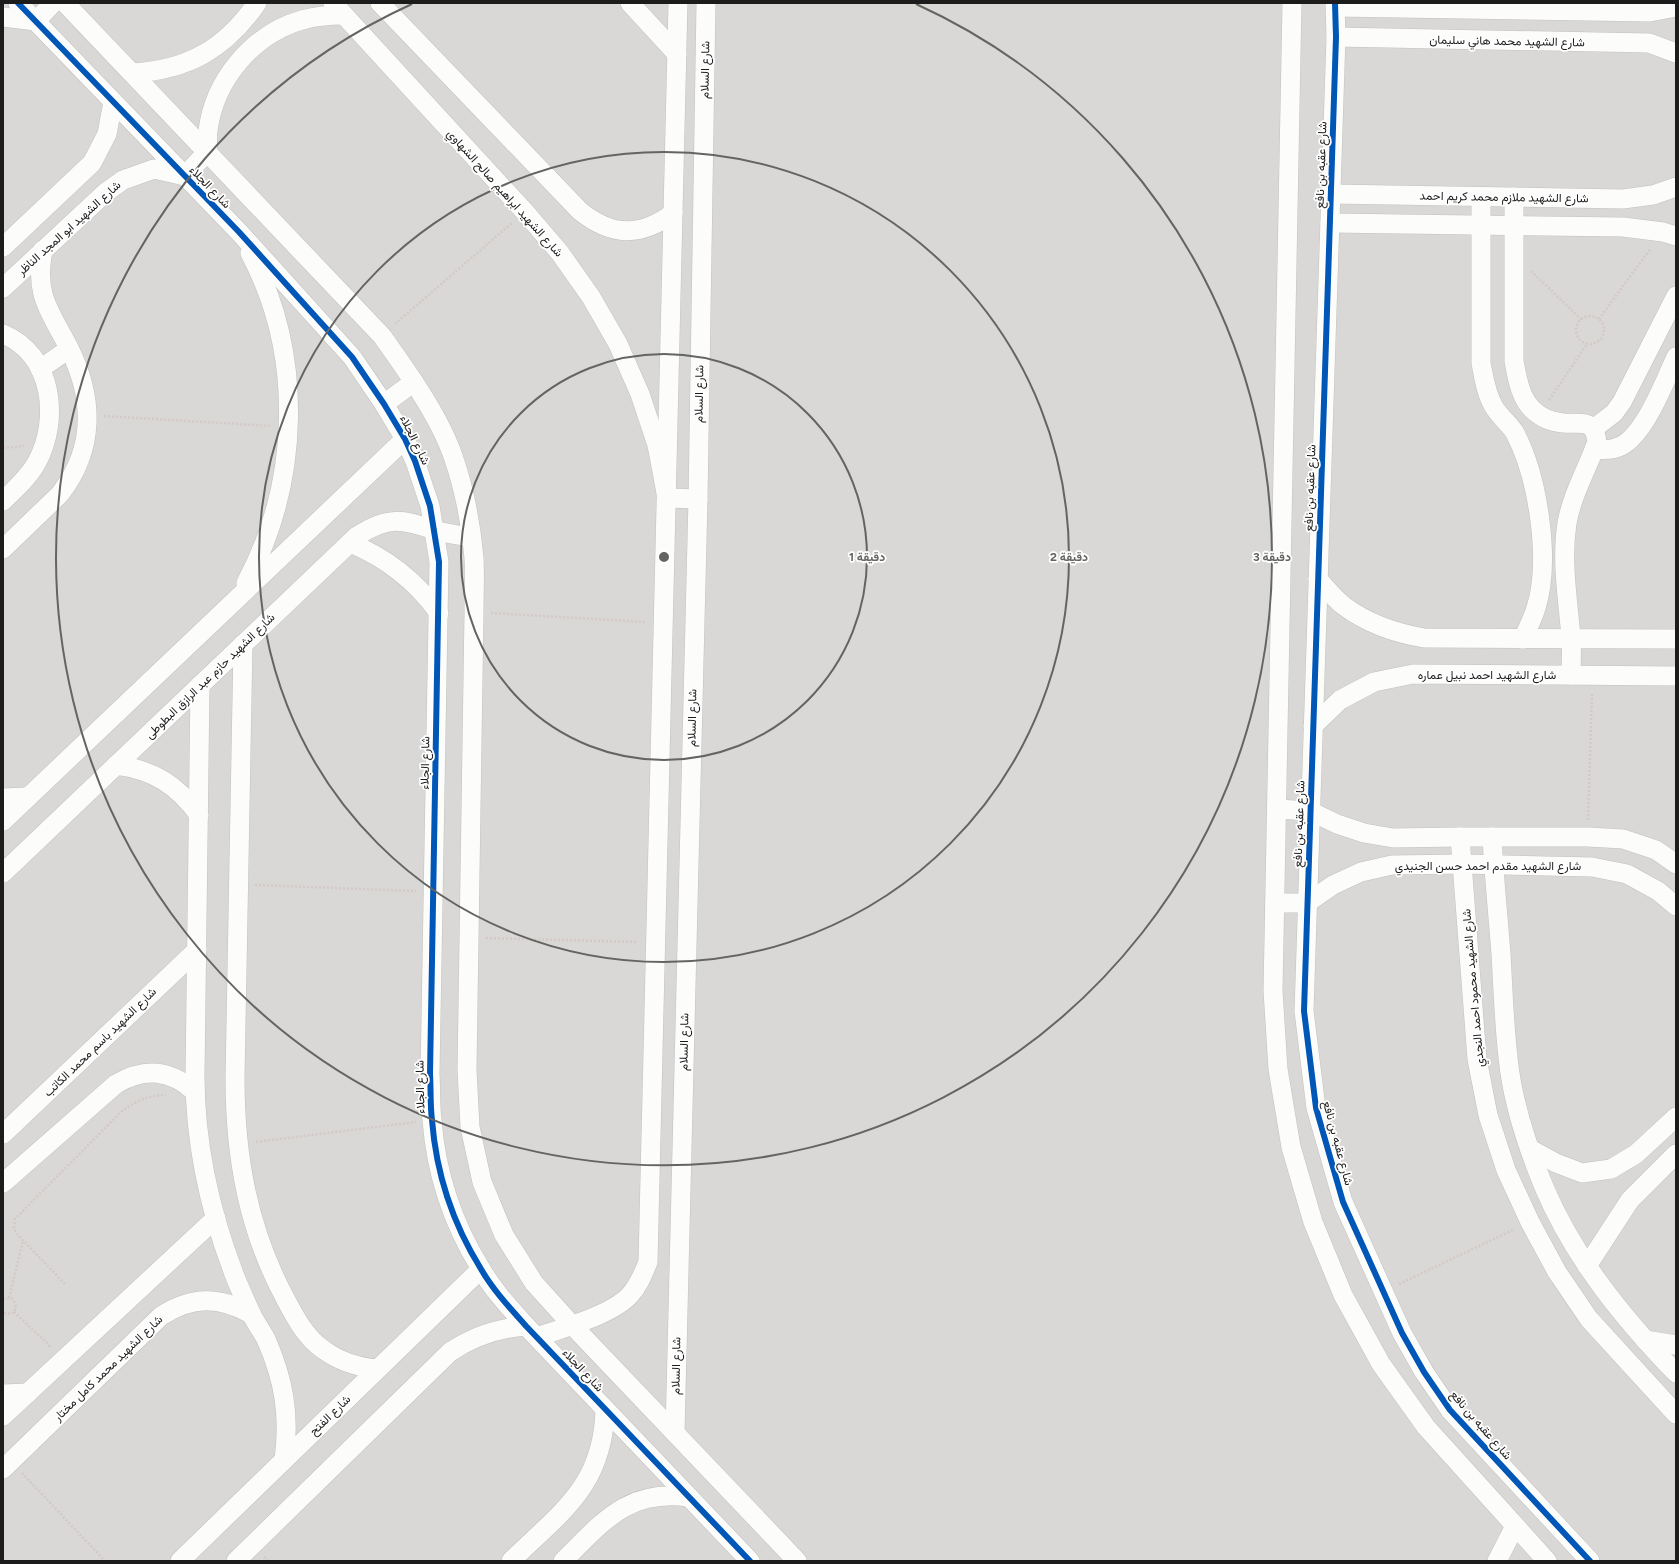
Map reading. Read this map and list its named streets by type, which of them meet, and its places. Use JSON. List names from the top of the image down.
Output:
{
  "streets": {
    "street": [
      "شارع الشهيد محمد هاني سليمان",
      "شارع السلام",
      "شارع عقبه بن نافع",
      "شارع الجلاء",
      "شارع الشهيد ابراهيم صالح الشهاوي",
      "شارع الشهيد ملازم محمد كريم احمد",
      "شارع الشهيد ابو المجد الناظر",
      "شارع الشهيد احمد نبيل عماره",
      "شارع الشهيد حازم عبد الرازق البطوطى",
      "شارع الشهيد مقدم احمد حسن الجنيدي",
      "شارع الشهيد محمود احمد النجدي",
      "شارع الشهيد باسم محمد الكاتب",
      "شارع الشهيد محمد كامل مختار",
      "شارع الفتح"
    ]
  },
  "crossings": [
    ["شارع الشهيد محمد هاني سليمان", "شارع عقبه بن نافع"],
    ["شارع السلام", "شارع الجلاء"],
    ["شارع عقبه بن نافع", "شارع الشهيد ملازم محمد كريم احمد"],
    ["شارع عقبه بن نافع", "شارع الشهيد احمد نبيل عماره"],
    ["شارع عقبه بن نافع", "شارع الشهيد مقدم احمد حسن الجنيدي"],
    ["شارع الجلاء", "شارع الشهيد ابو المجد الناظر"],
    ["شارع الجلاء", "شارع الشهيد حازم عبد الرازق البطوطى"],
    ["شارع الجلاء", "شارع الفتح"],
    ["شارع الشهيد مقدم احمد حسن الجنيدي", "شارع الشهيد محمود احمد النجدي"]
  ],
  "rings": ["1 دقيقة", "2 دقيقة", "3 دقيقة"]
}
